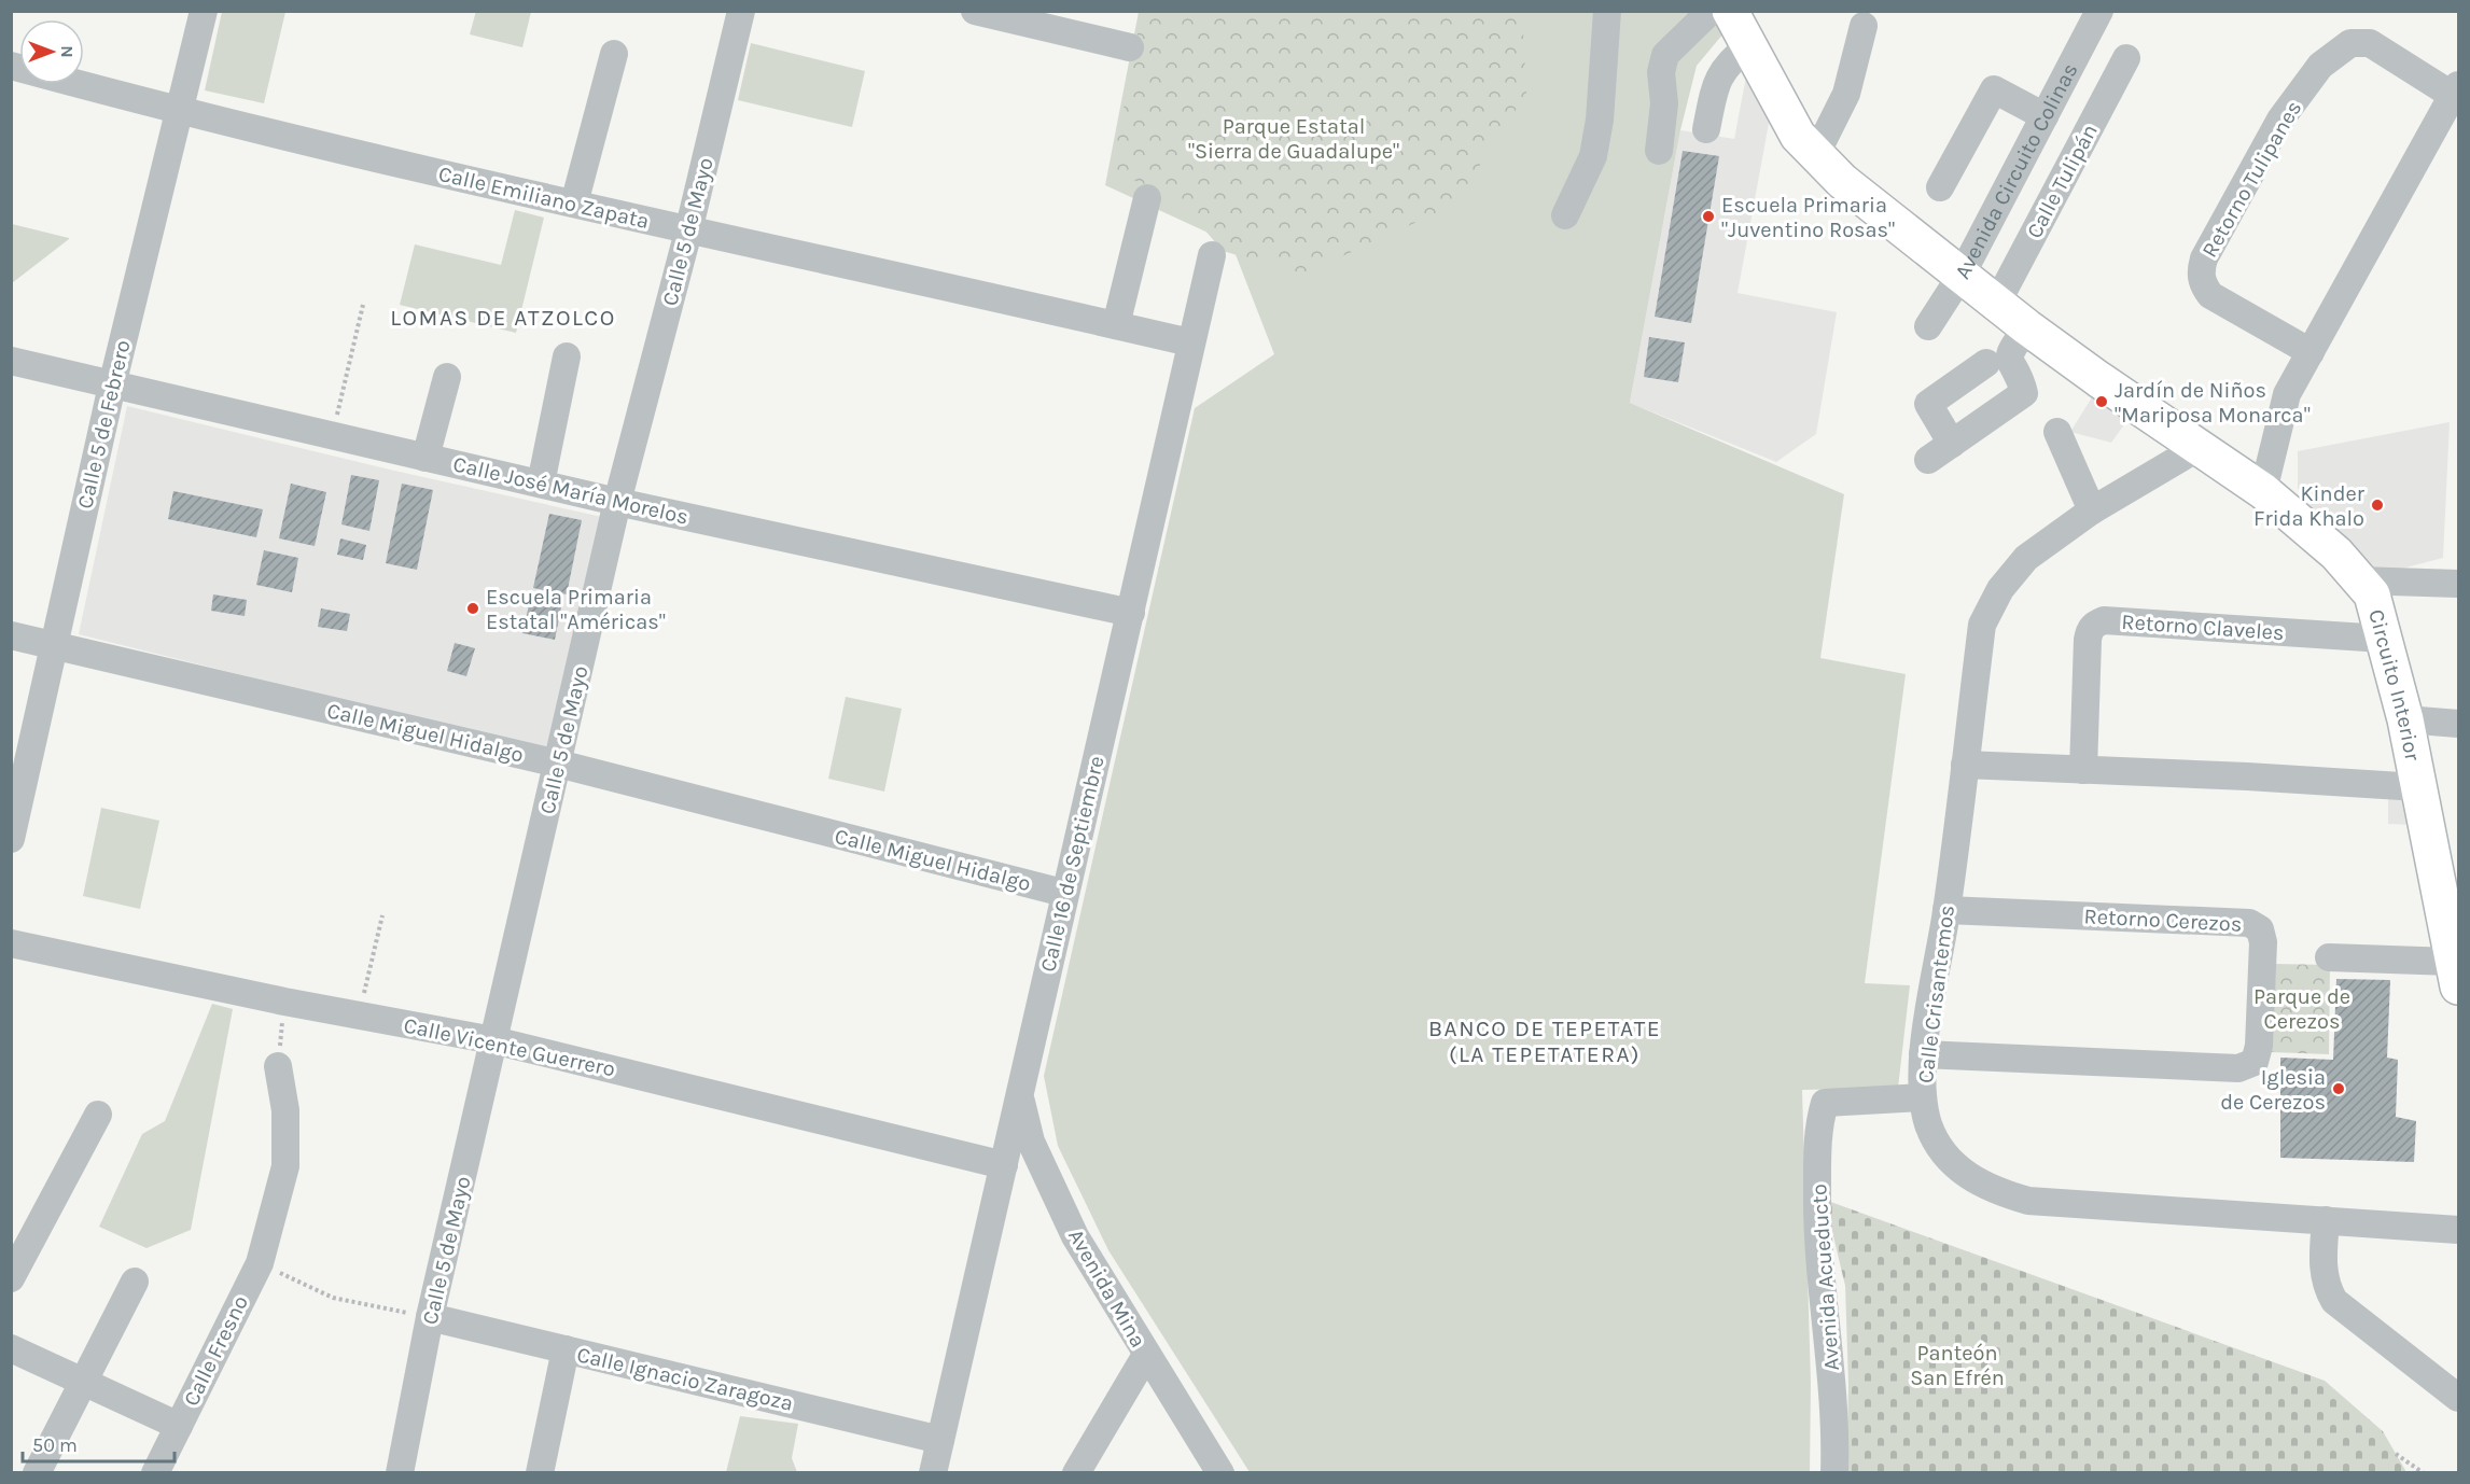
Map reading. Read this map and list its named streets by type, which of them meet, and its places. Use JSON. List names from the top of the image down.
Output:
{
  "streets": {
    "main road": ["Avenida Circuito Colinas", "Circuito Interior"],
    "street": [
      "Retorno Tulipanes",
      "Calle Tulipán",
      "Calle Emiliano Zapata",
      "Calle 5 de Mayo",
      "Calle 5 de Febrero",
      "Calle José María Morelos",
      "Retorno Claveles",
      "Calle Miguel Hidalgo",
      "Calle 16 de Septiembre",
      "Retorno Cerezos",
      "Calle Crisantemos",
      "Calle Vicente Guerrero",
      "Avenida Acueducto",
      "Avenida Mina",
      "Calle Fresno",
      "Calle Ignacio Zaragoza"
    ]
  },
  "crossings": [
    ["Avenida Circuito Colinas", "Calle Tulipán"],
    ["Avenida Circuito Colinas", "Circuito Interior"],
    ["Avenida Circuito Colinas", "Calle Crisantemos"],
    ["Calle Emiliano Zapata", "Calle 5 de Mayo"],
    ["Calle Emiliano Zapata", "Calle 5 de Febrero"],
    ["Calle Emiliano Zapata", "Calle 16 de Septiembre"],
    ["Calle 5 de Mayo", "Calle José María Morelos"],
    ["Calle 5 de Mayo", "Calle Miguel Hidalgo"],
    ["Calle 5 de Mayo", "Calle Vicente Guerrero"],
    ["Calle 5 de Mayo", "Calle Ignacio Zaragoza"],
    ["Calle 5 de Febrero", "Calle José María Morelos"],
    ["Calle 5 de Febrero", "Calle Miguel Hidalgo"],
    ["Calle José María Morelos", "Calle 16 de Septiembre"],
    ["Retorno Claveles", "Circuito Interior"],
    ["Calle Miguel Hidalgo", "Calle 16 de Septiembre"],
    ["Calle 16 de Septiembre", "Calle Vicente Guerrero"],
    ["Calle 16 de Septiembre", "Avenida Mina"],
    ["Calle 16 de Septiembre", "Calle Ignacio Zaragoza"],
    ["Retorno Cerezos", "Calle Crisantemos"],
    ["Calle Crisantemos", "Avenida Acueducto"]
  ],
  "districts": ["LOMAS DE ATZOLCO", "BANCO DE TEPETATE (LA TEPETATERA)"],
  "parks": ["Parque Estatal \"Sierra de Guadalupe\"", "Parque de Cerezos", "Panteón San Efrén"],
  "places": [
    "Escuela Primaria \"Juventino Rosas\"",
    "Jardín de Niños \"Mariposa Monarca\"",
    "Kinder Frida Khalo",
    "Escuela Primaria Estatal \"Américas\"",
    "Iglesia de Cerezos"
  ],
  "scale_bar": "50 m",
  "north": "right"
}
